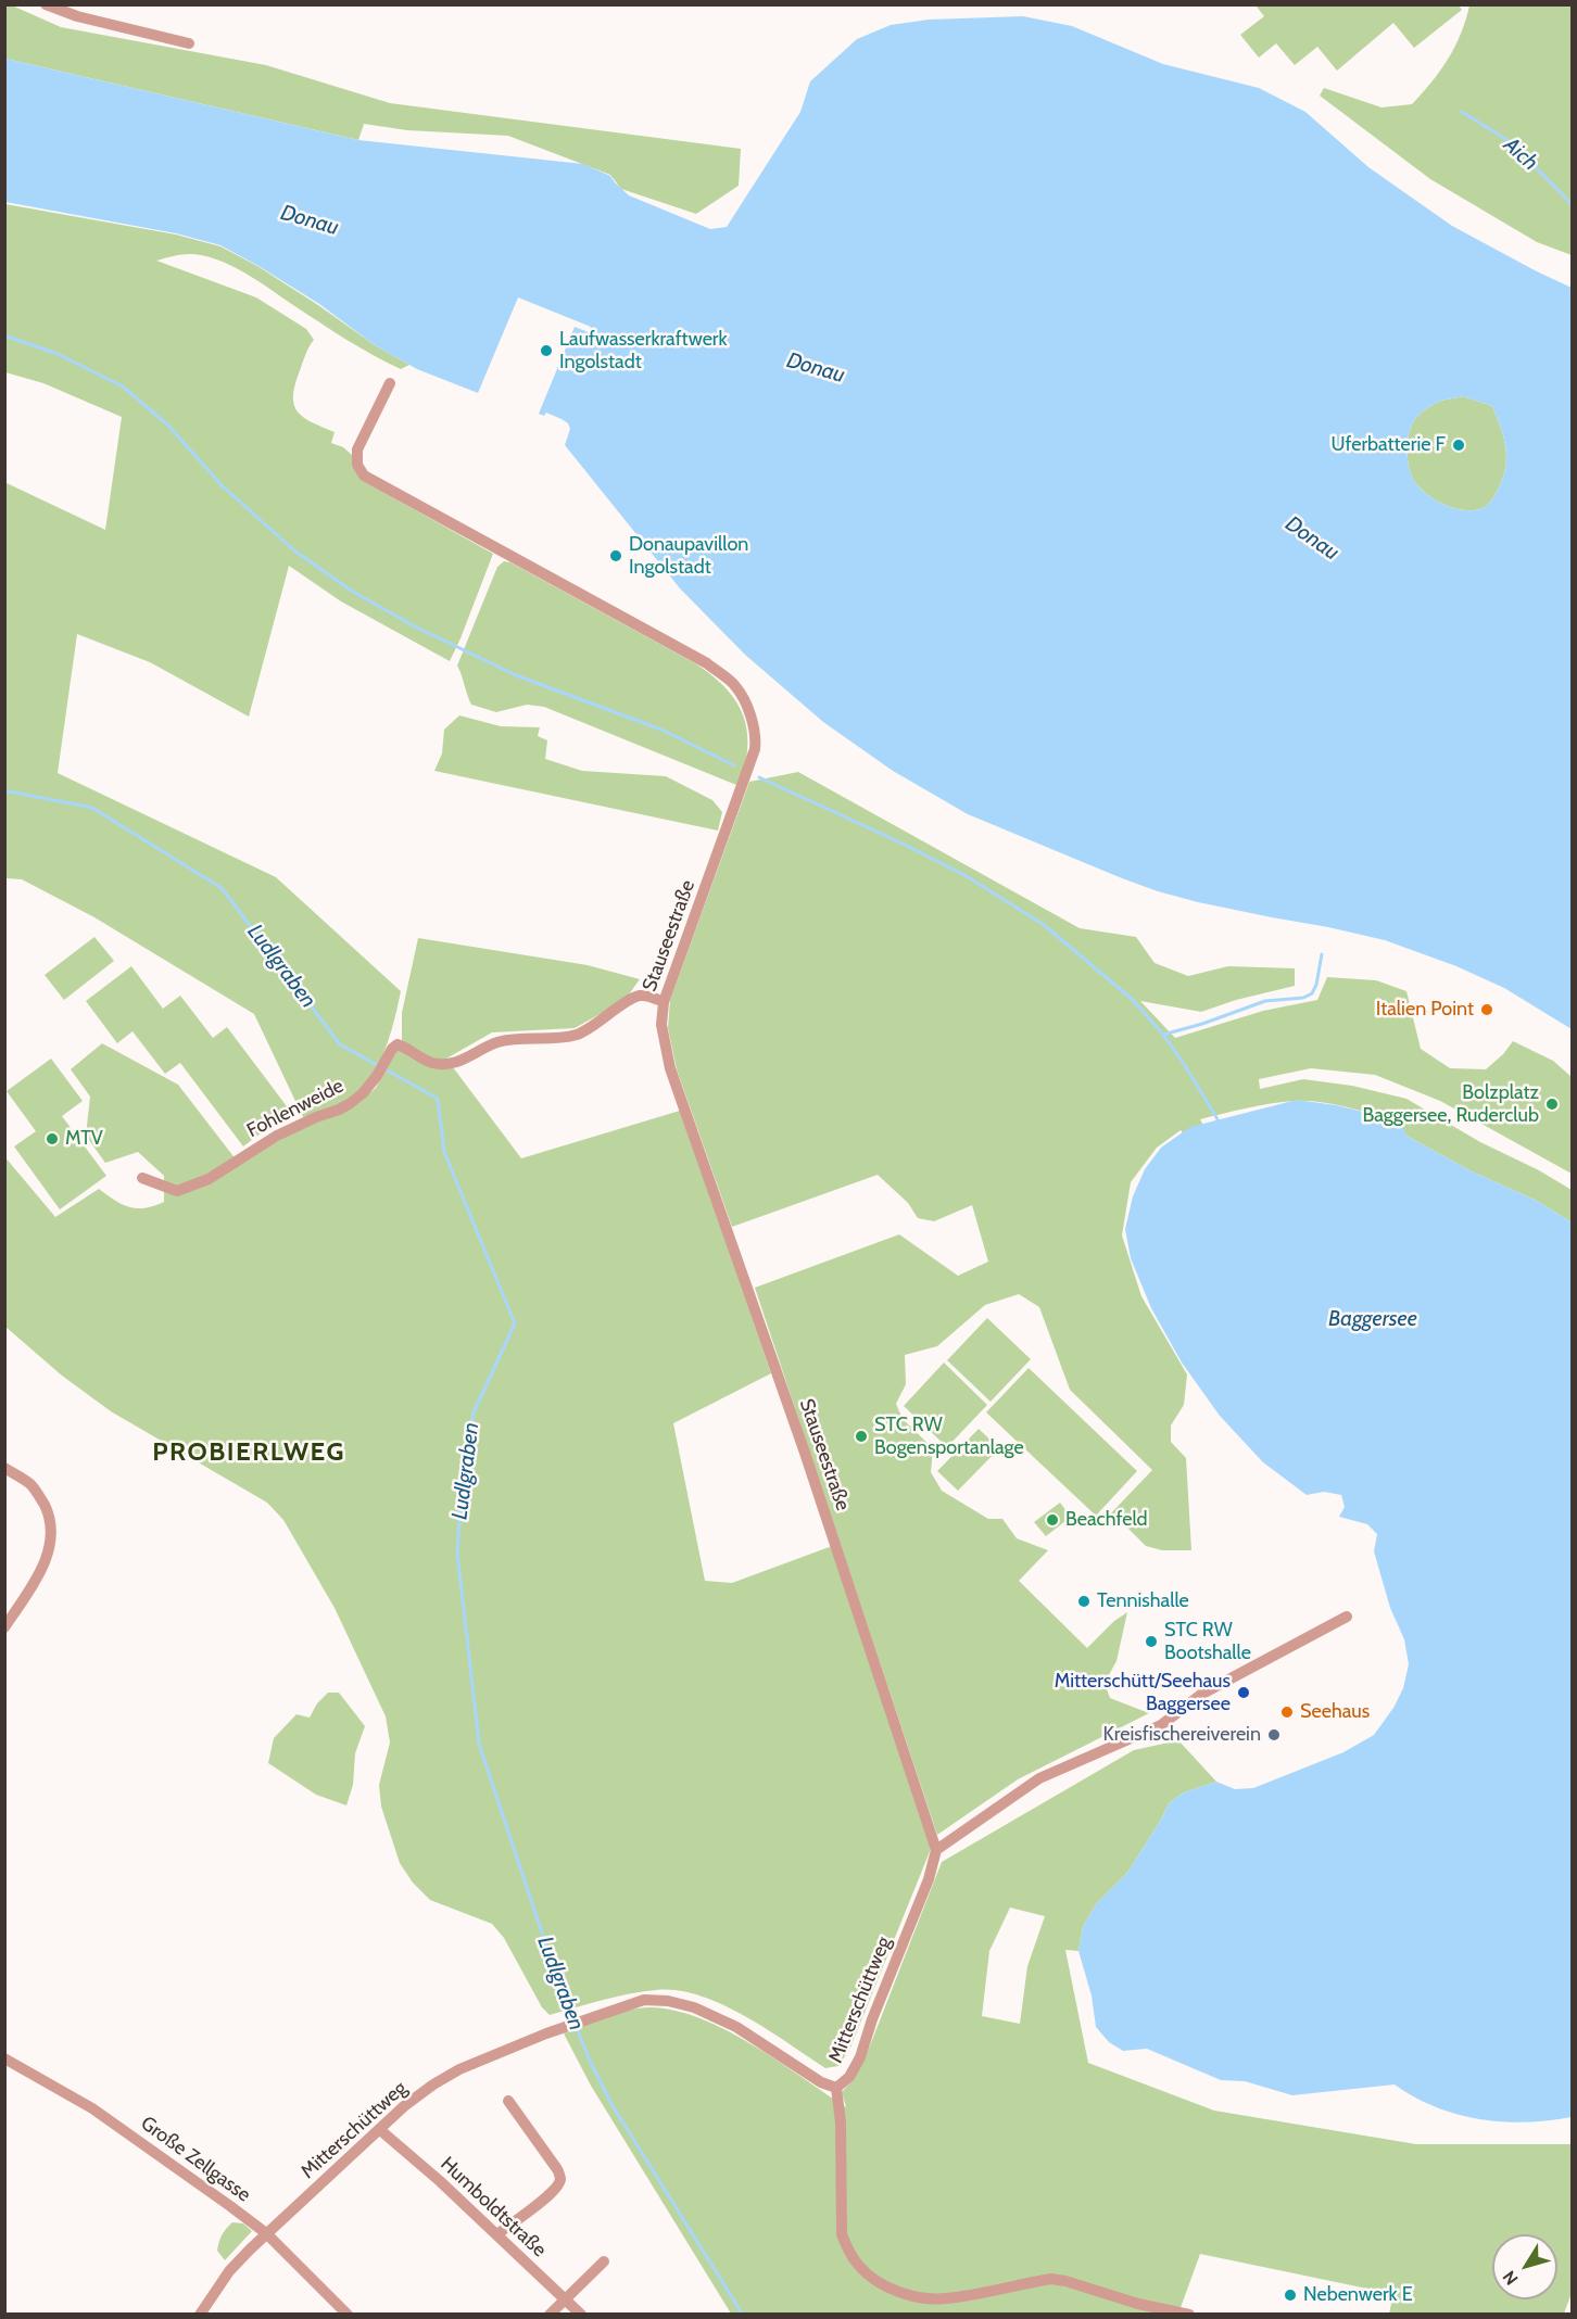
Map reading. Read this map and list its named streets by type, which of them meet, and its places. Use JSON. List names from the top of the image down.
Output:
{
  "streets": {
    "street": [
      "Stauseestraße",
      "Fohlenweide",
      "Mitterschüttweg",
      "Große Zellgasse",
      "Humboldtstraße"
    ]
  },
  "crossings": [
    ["Stauseestraße", "Fohlenweide"],
    ["Stauseestraße", "Mitterschüttweg"],
    ["Mitterschüttweg", "Große Zellgasse"],
    ["Mitterschüttweg", "Humboldtstraße"]
  ],
  "districts": ["PROBIERLWEG"],
  "water": [
    "Aich",
    "Donau",
    "Ludlgraben",
    "Baggersee"
  ],
  "places": [
    "Laufwasserkraftwerk Ingolstadt",
    "Uferbatterie F",
    "Donaupavillon Ingolstadt",
    "Italien Point",
    "Bolzplatz Baggersee, Ruderclub",
    "MTV",
    "STC RW Bogensportanlage",
    "Beachfeld",
    "Tennishalle",
    "STC RW Bootshalle",
    "Mitterschütt/Seehaus Baggersee",
    "Seehaus",
    "Kreisfischereiverein",
    "Nebenwerk E"
  ],
  "north": "bottom left"
}
